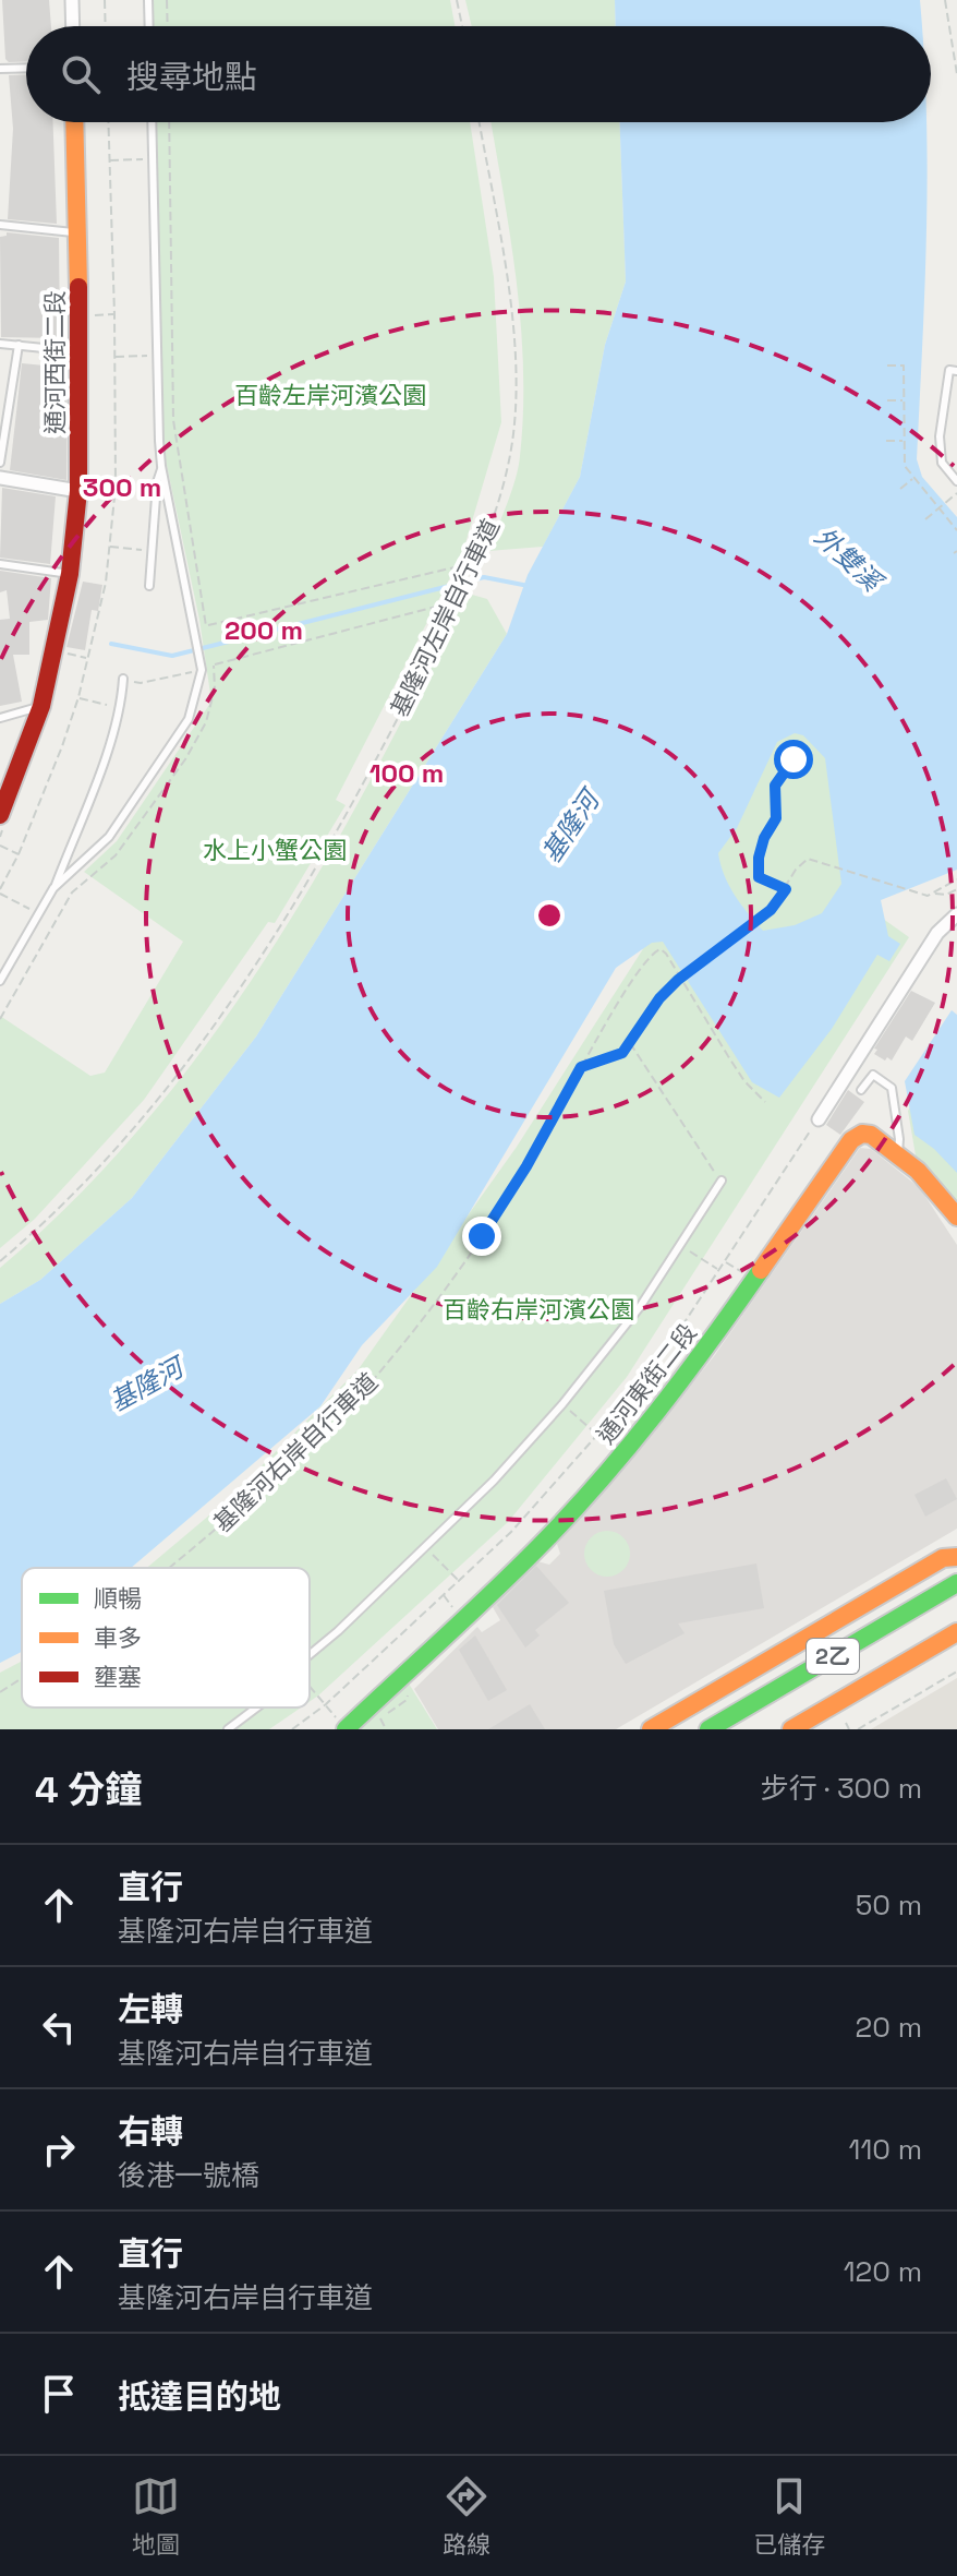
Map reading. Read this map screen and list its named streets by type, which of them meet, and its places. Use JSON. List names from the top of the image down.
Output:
{
  "streets": {
    "street": ["通河西街二段", "通河東街二段", "2乙"],
    "path": ["基隆河左岸自行車道", "基隆河右岸自行車道"]
  },
  "water": ["外雙溪", "基隆河"],
  "parks": ["百齡左岸河濱公園", "水上小蟹公園", "百齡右岸河濱公園"],
  "legend": ["順暢", "車多", "壅塞"],
  "page": {
    "search": "搜尋地點",
    "heading": ["4 分鐘", "步行 · 300 m"],
    "list": [
      ["直行", "基隆河右岸自行車道", "50 m"],
      ["左轉", "基隆河右岸自行車道", "20 m"],
      ["右轉", "後港一號橋", "110 m"],
      ["直行", "基隆河右岸自行車道", "120 m"],
      "抵達目的地"
    ],
    "nav": ["地圖", "路線", "已儲存"]
  },
  "rings": ["300 m", "200 m", "100 m"]
}
